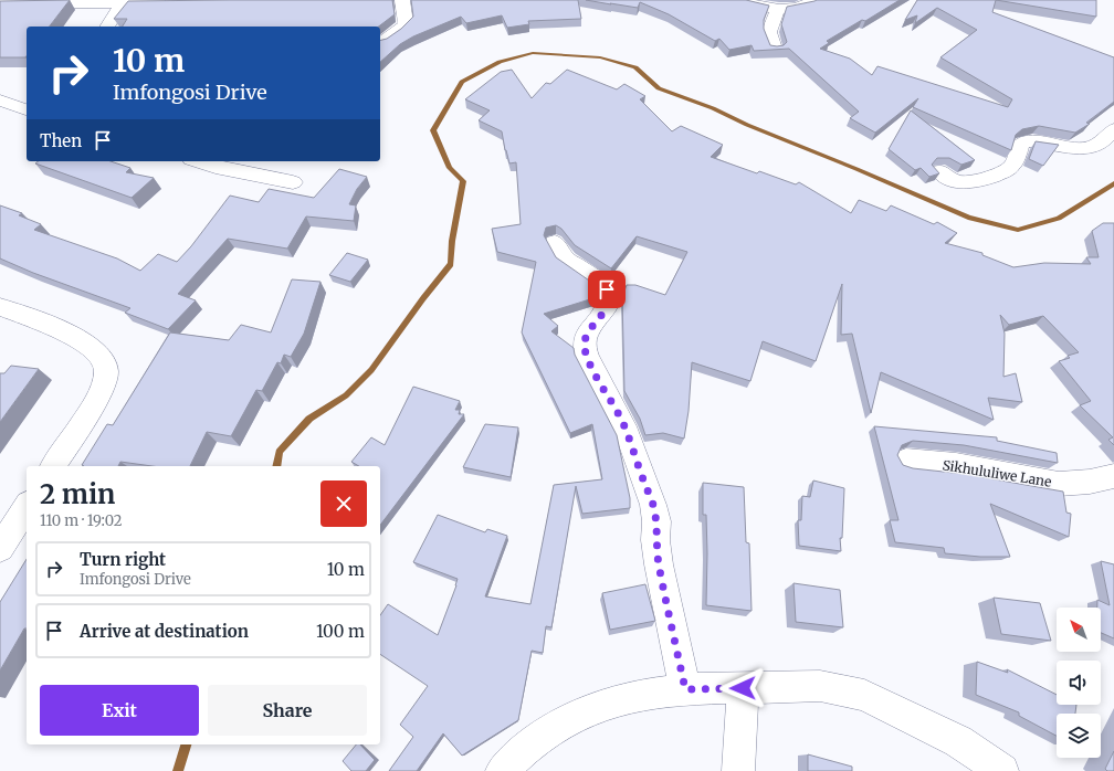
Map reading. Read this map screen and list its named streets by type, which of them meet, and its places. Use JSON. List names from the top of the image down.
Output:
{
  "streets": {
    "street": ["Sikhululiwe Lane"]
  },
  "north": "top left",
  "page": {
    "turn": ["10 m", "Imfongosi Drive"],
    "then": "Then",
    "heading": ["2 min", "110 m · 19:02"],
    "list": [
      {
        "name": "Turn right",
        "note": "Imfongosi Drive",
        "value": "10 m"
      },
      {
        "name": "Arrive at destination",
        "value": "100 m"
      }
    ],
    "buttons": ["Exit", "Share"]
  }
}
